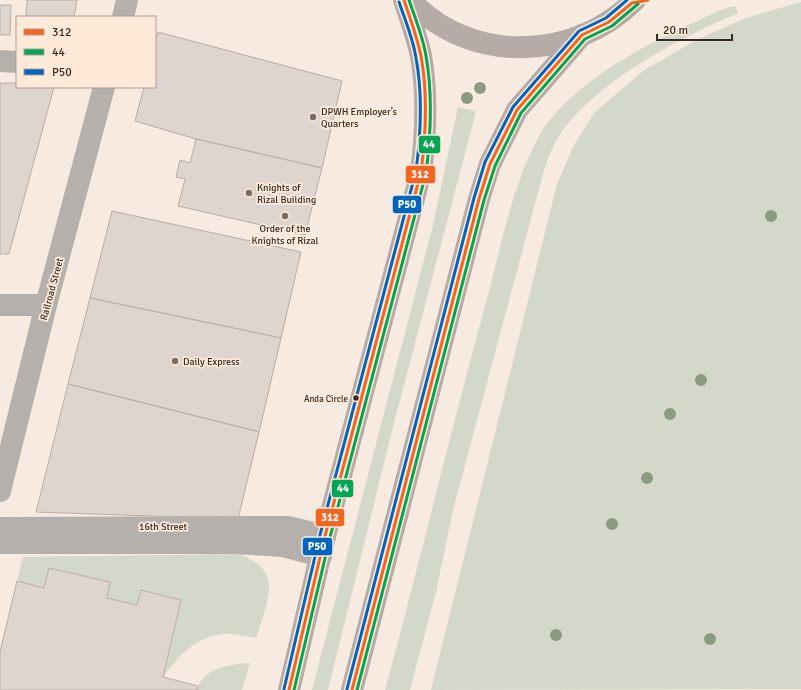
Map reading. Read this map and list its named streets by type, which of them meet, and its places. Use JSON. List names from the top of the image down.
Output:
{
  "streets": {
    "street": ["Railroad Street", "16th Street"]
  },
  "places": [
    "DPWH Employer’s Quarters",
    "Knights of Rizal Building",
    "Order of the Knights of Rizal",
    "Daily Express",
    "Anda Circle"
  ],
  "lines": ["transit line 312", "transit line 44", "transit line P50"],
  "legend": ["312", "44", "P50"],
  "scale_bar": "20 m"
}
